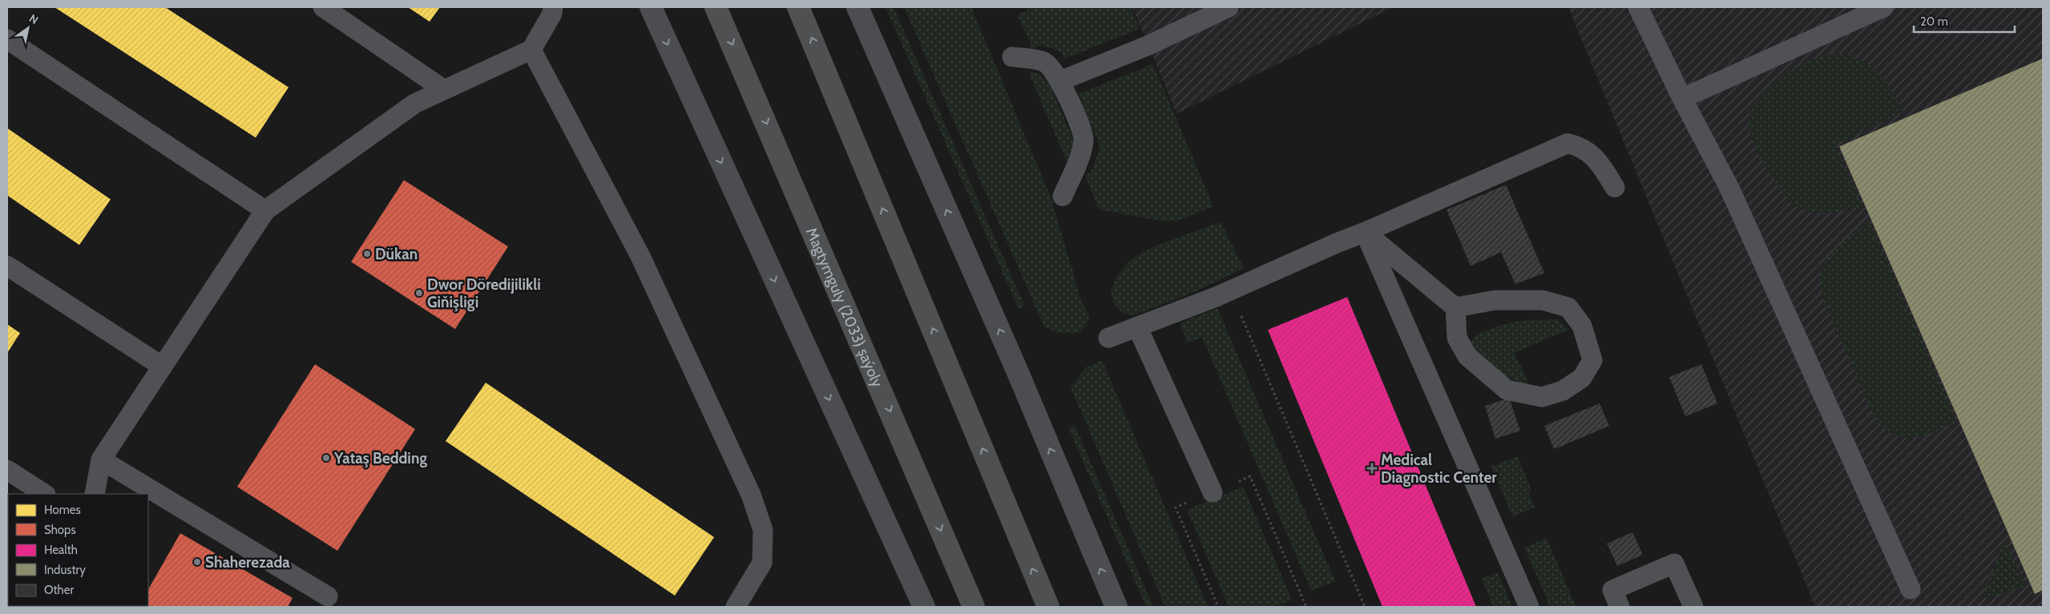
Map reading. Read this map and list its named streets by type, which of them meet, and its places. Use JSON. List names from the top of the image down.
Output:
{
  "streets": {
    "main road": ["Magtymguly (2033) şaýoly"]
  },
  "places": {
    "other": [
      "Dükan",
      "Dwor Döredijilikli Giňişligi",
      "Yataş Bedding",
      "Shaherezada"
    ],
    "health": ["Medical Diagnostic Center"]
  },
  "legend": [
    "Homes",
    "Shops",
    "Health",
    "Industry",
    "Other"
  ],
  "scale_bar": "20 m",
  "north": "top right"
}
